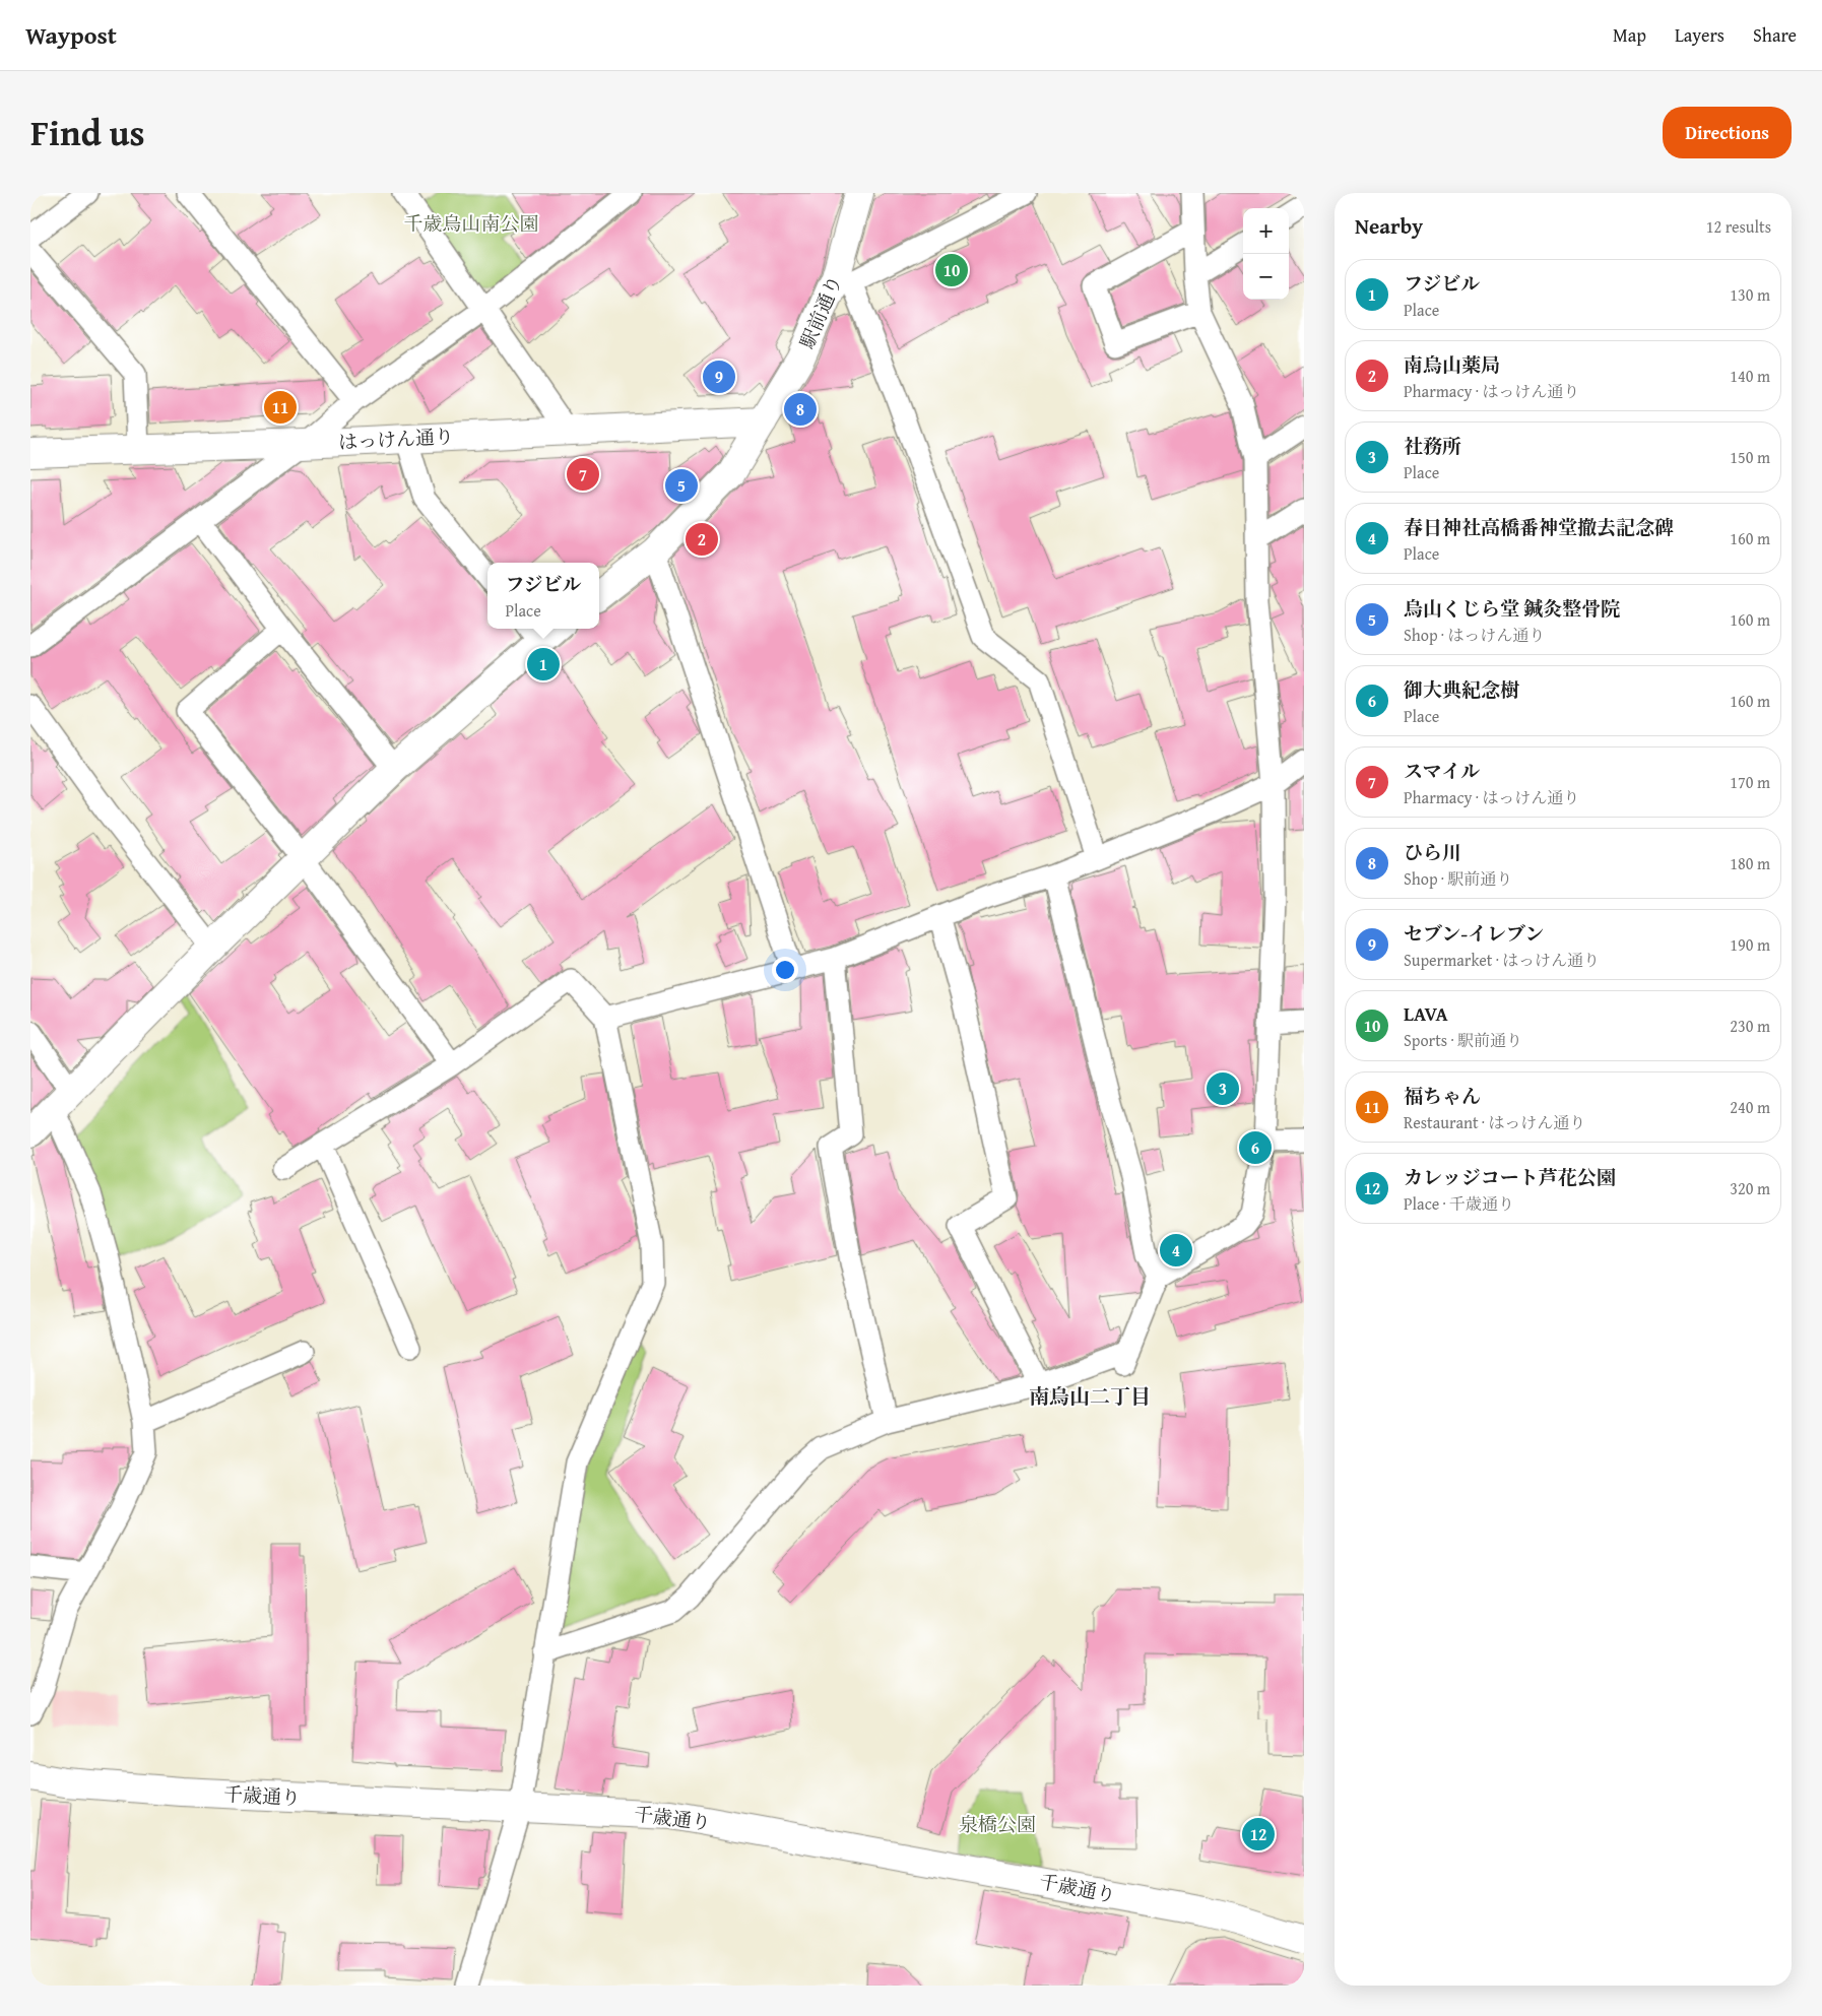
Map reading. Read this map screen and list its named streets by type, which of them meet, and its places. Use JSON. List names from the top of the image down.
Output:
{
  "streets": {
    "street": ["駅前通り", "はっけん通り", "千歳通り"]
  },
  "crossings": [
    ["駅前通り", "はっけん通り"]
  ],
  "districts": ["南烏山二丁目"],
  "parks": ["千歳烏山南公園", "泉橋公園"],
  "page": {
    "header": "Waypost",
    "nav": ["Map", "Layers", "Share"],
    "title": "Find us",
    "buttons": "Directions",
    "heading": ["Nearby", "12 results"],
    "map_buttons": ["+", "−"],
    "pins": [
      "10",
      "9",
      "11",
      "8",
      "7",
      "5",
      "2",
      "1",
      "3",
      "6",
      "4",
      "12"
    ],
    "list": [
      {
        "mark": "1",
        "name": "フジビル",
        "note": "Place",
        "value": "130 m"
      },
      {
        "mark": "2",
        "name": "南烏山薬局",
        "note": "Pharmacy · はっけん通り",
        "value": "140 m"
      },
      {
        "mark": "3",
        "name": "社務所",
        "note": "Place",
        "value": "150 m"
      },
      {
        "mark": "4",
        "name": "春日神社高橋番神堂撤去記念碑",
        "note": "Place",
        "value": "160 m"
      },
      {
        "mark": "5",
        "name": "烏山くじら堂 鍼灸整骨院",
        "note": "Shop · はっけん通り",
        "value": "160 m"
      },
      {
        "mark": "6",
        "name": "御大典紀念樹",
        "note": "Place",
        "value": "160 m"
      },
      {
        "mark": "7",
        "name": "スマイル",
        "note": "Pharmacy · はっけん通り",
        "value": "170 m"
      },
      {
        "mark": "8",
        "name": "ひら川",
        "note": "Shop · 駅前通り",
        "value": "180 m"
      },
      {
        "mark": "9",
        "name": "セブン-イレブン",
        "note": "Supermarket · はっけん通り",
        "value": "190 m"
      },
      {
        "mark": "10",
        "name": "LAVA",
        "note": "Sports · 駅前通り",
        "value": "230 m"
      },
      {
        "mark": "11",
        "name": "福ちゃん",
        "note": "Restaurant · はっけん通り",
        "value": "240 m"
      },
      {
        "mark": "12",
        "name": "カレッジコート芦花公園",
        "note": "Place · 千歳通り",
        "value": "320 m"
      }
    ],
    "popup": ["フジビル", "Place"]
  }
}
